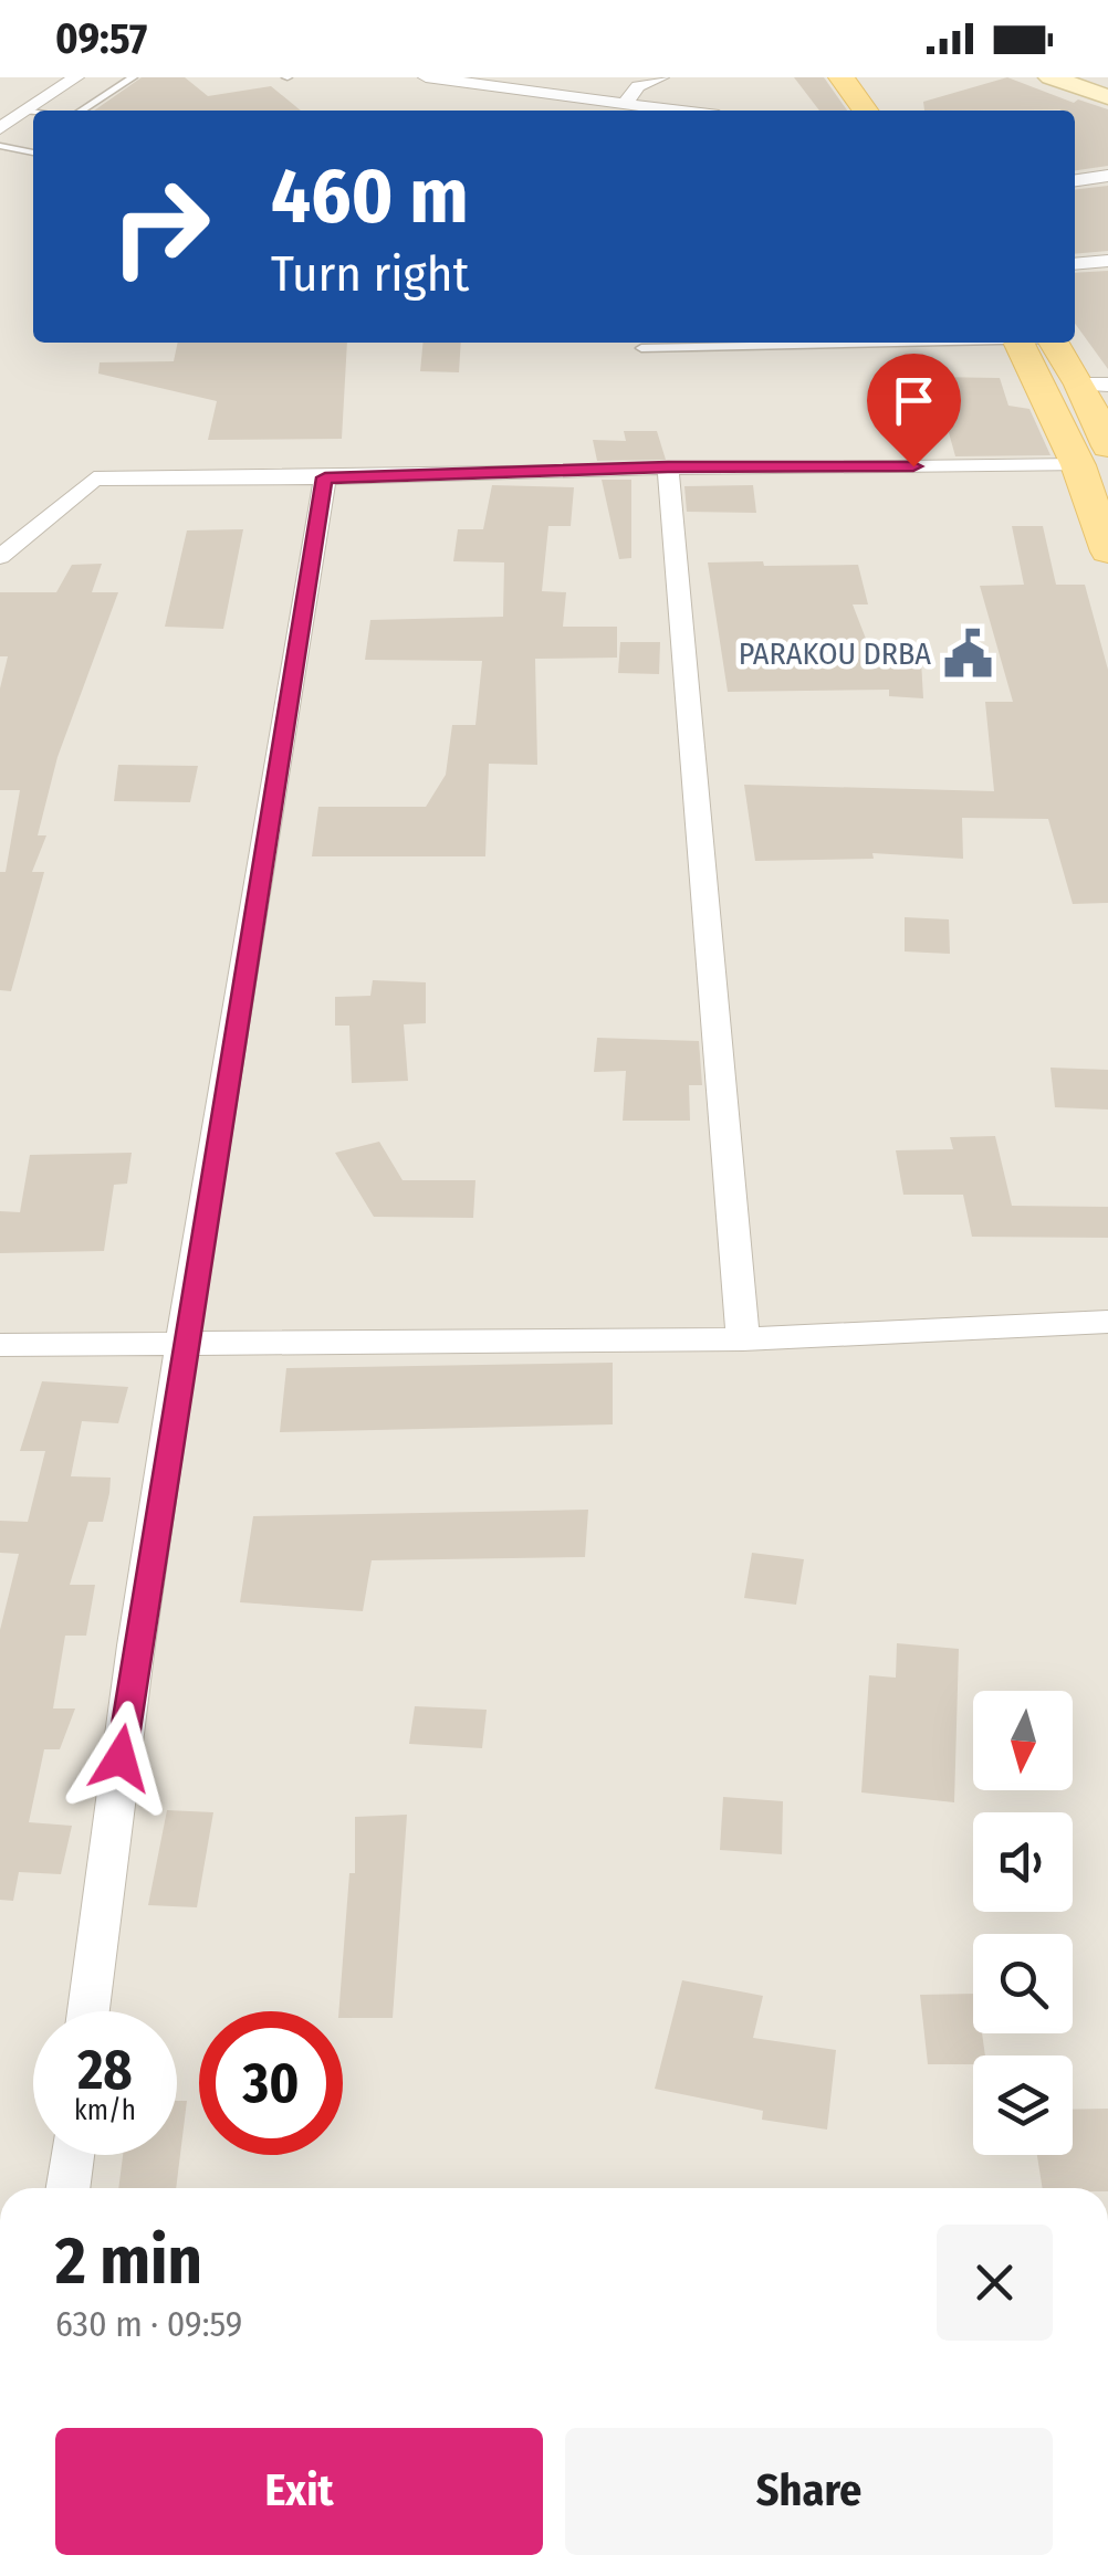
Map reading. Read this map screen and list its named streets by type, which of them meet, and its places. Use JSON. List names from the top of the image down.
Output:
{
  "places": {
    "public building": ["PARAKOU DRBA"]
  },
  "north": "bottom",
  "page": {
    "status": "09:57",
    "turn": ["460 m", "Turn right"],
    "speed": "28 km/h",
    "limit": "30",
    "heading": ["2 min", "630 m · 09:59"],
    "buttons": ["Exit", "Share"]
  }
}
